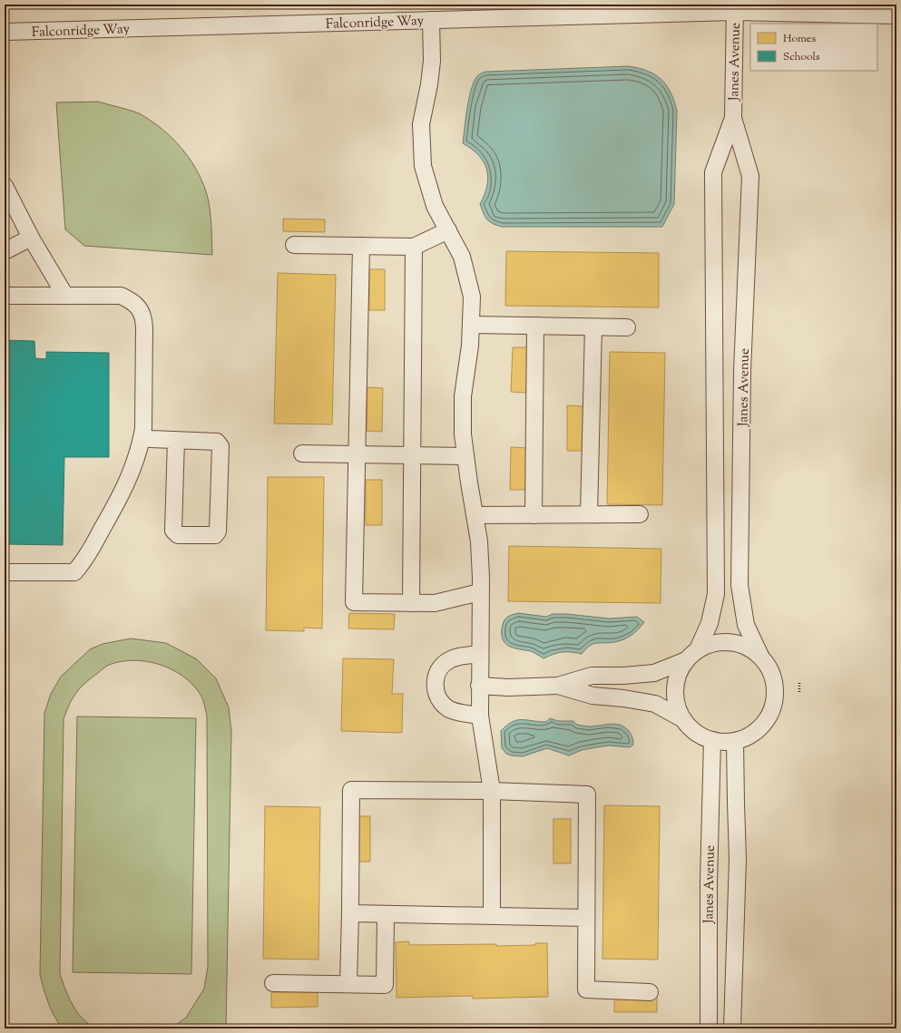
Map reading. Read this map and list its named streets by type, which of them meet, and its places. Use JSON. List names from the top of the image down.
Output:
{
  "streets": {
    "street": ["Falconridge Way", "Janes Avenue"]
  },
  "crossings": [
    ["Falconridge Way", "Janes Avenue"]
  ],
  "legend": ["Homes", "Schools"]
}
